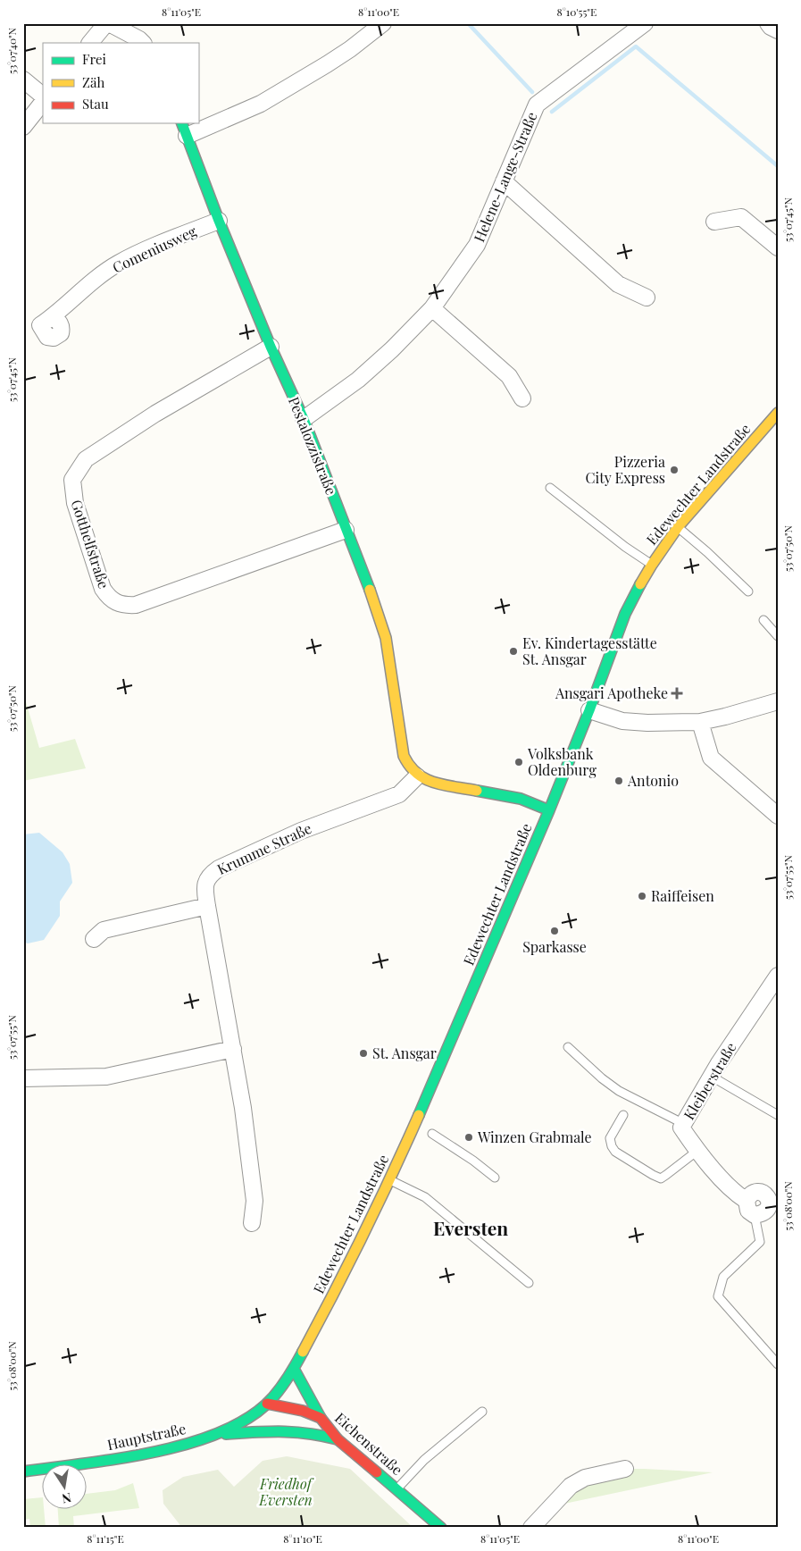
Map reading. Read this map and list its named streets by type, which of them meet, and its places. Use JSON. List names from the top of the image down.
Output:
{
  "streets": {
    "main road": [
      "Pestalozzistraße",
      "Edewechter Landstraße",
      "Hauptstraße",
      "Eichenstraße"
    ],
    "street": [
      "Helene-Lange-Straße",
      "Comeniusweg",
      "Gotthelfstraße",
      "Krumme Straße",
      "Kleiberstraße"
    ]
  },
  "crossings": [
    ["Helene-Lange-Straße", "Pestalozzistraße"],
    ["Comeniusweg", "Pestalozzistraße"],
    ["Pestalozzistraße", "Gotthelfstraße"],
    ["Pestalozzistraße", "Krumme Straße"],
    ["Edewechter Landstraße", "Hauptstraße"],
    ["Edewechter Landstraße", "Eichenstraße"],
    ["Hauptstraße", "Eichenstraße"]
  ],
  "districts": ["Eversten"],
  "parks": ["Friedhof Eversten"],
  "places": {
    "other": [
      "Pizzeria City Express",
      "Ev. Kindertagesstätte St. Ansgar",
      "Volksbank Oldenburg",
      "Antonio",
      "Raiffeisen",
      "Sparkasse",
      "St. Ansgar",
      "Winzen Grabmale"
    ],
    "health": ["Ansgari Apotheke"]
  },
  "legend": ["Frei", "Zäh", "Stau"],
  "north": "bottom",
  "coordinates": [
    "8°11'05\"E",
    "8°11'00\"E",
    "8°10'55\"E",
    "53°07'40\"N",
    "53°07'45\"N",
    "53°07'50\"N",
    "53°07'55\"N",
    "53°08'00\"N",
    "8°11'15\"E",
    "8°11'10\"E"
  ]
}
